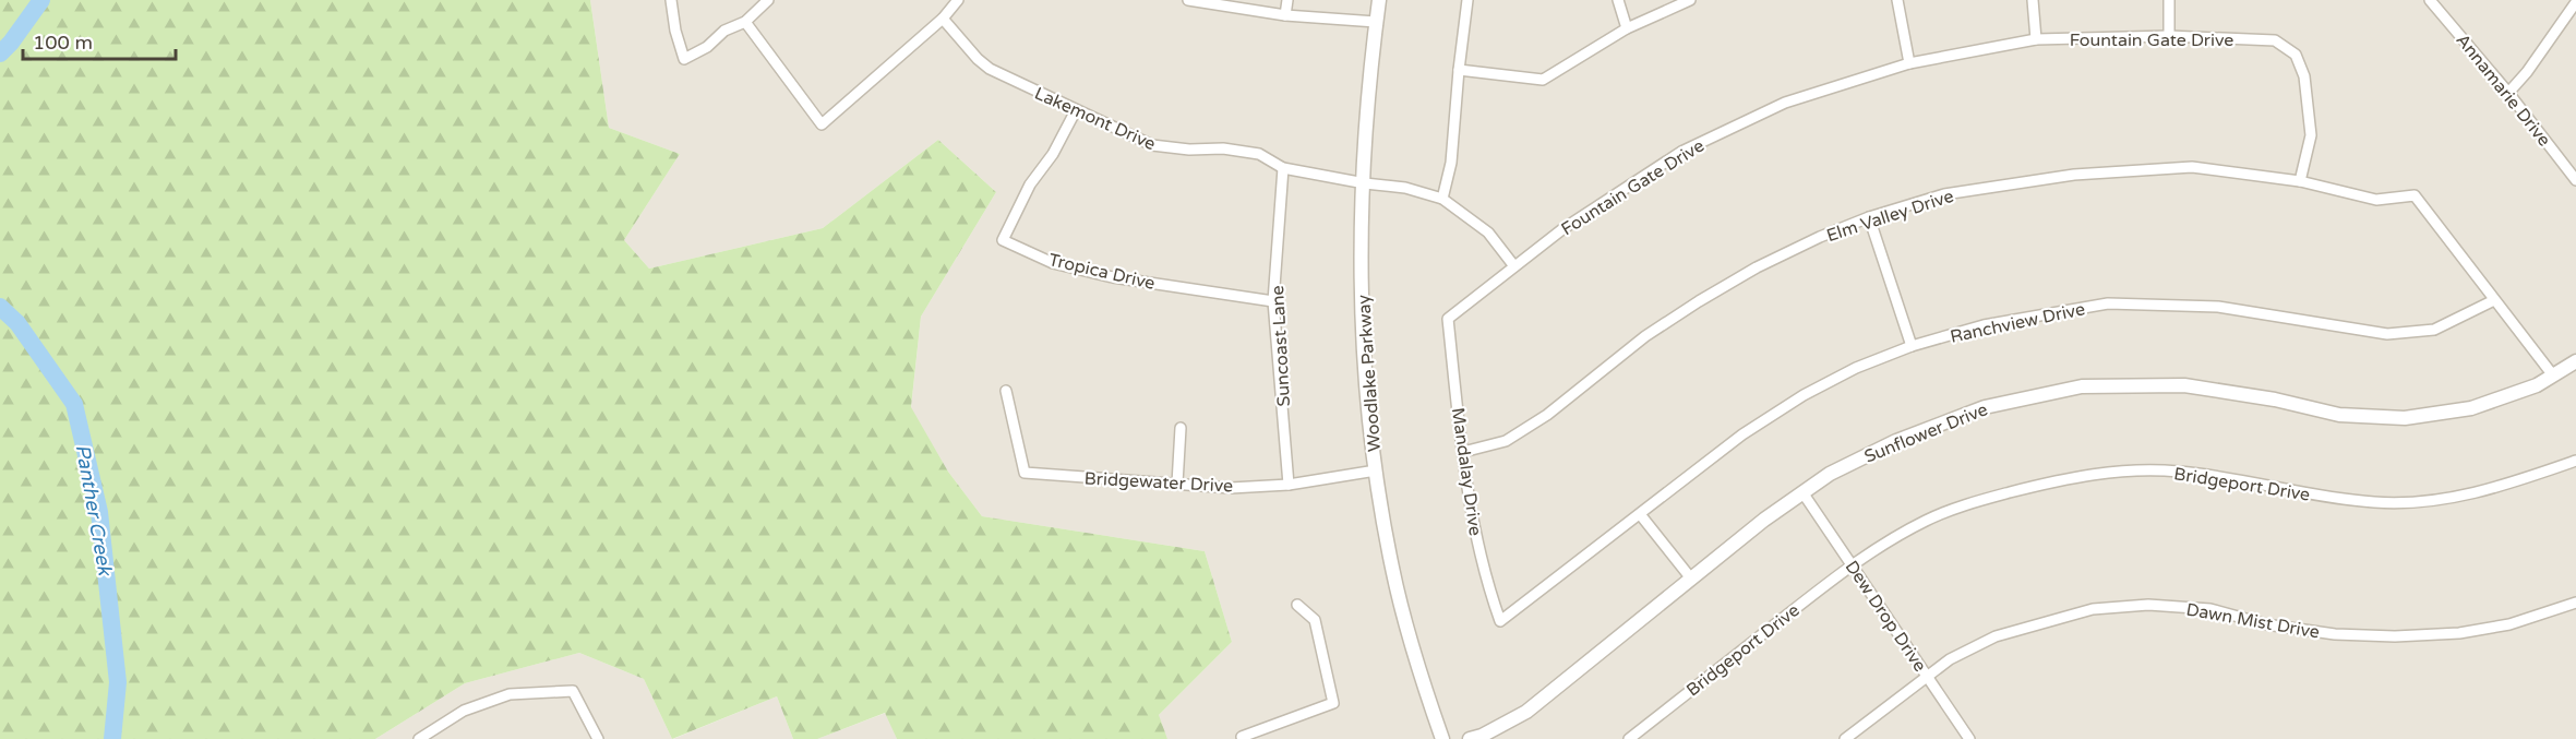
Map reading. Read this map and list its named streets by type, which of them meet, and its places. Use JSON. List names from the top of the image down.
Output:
{
  "streets": {
    "street": [
      "Fountain Gate Drive",
      "Annamarie Drive",
      "Lakemont Drive",
      "Elm Valley Drive",
      "Tropica Drive",
      "Ranchview Drive",
      "Suncoast Lane",
      "Woodlake Parkway",
      "Sunflower Drive",
      "Mandalay Drive",
      "Bridgewater Drive",
      "Bridgeport Drive",
      "Dew Drop Drive",
      "Dawn Mist Drive"
    ]
  },
  "crossings": [
    ["Fountain Gate Drive", "Lakemont Drive"],
    ["Fountain Gate Drive", "Elm Valley Drive"],
    ["Fountain Gate Drive", "Mandalay Drive"],
    ["Lakemont Drive", "Tropica Drive"],
    ["Lakemont Drive", "Suncoast Lane"],
    ["Lakemont Drive", "Woodlake Parkway"],
    ["Elm Valley Drive", "Ranchview Drive"],
    ["Elm Valley Drive", "Mandalay Drive"],
    ["Tropica Drive", "Suncoast Lane"],
    ["Ranchview Drive", "Mandalay Drive"],
    ["Suncoast Lane", "Bridgewater Drive"],
    ["Woodlake Parkway", "Bridgewater Drive"],
    ["Sunflower Drive", "Dew Drop Drive"],
    ["Bridgeport Drive", "Dew Drop Drive"],
    ["Dew Drop Drive", "Dawn Mist Drive"]
  ],
  "water": ["Panther Creek"],
  "scale_bar": "100 m"
}
